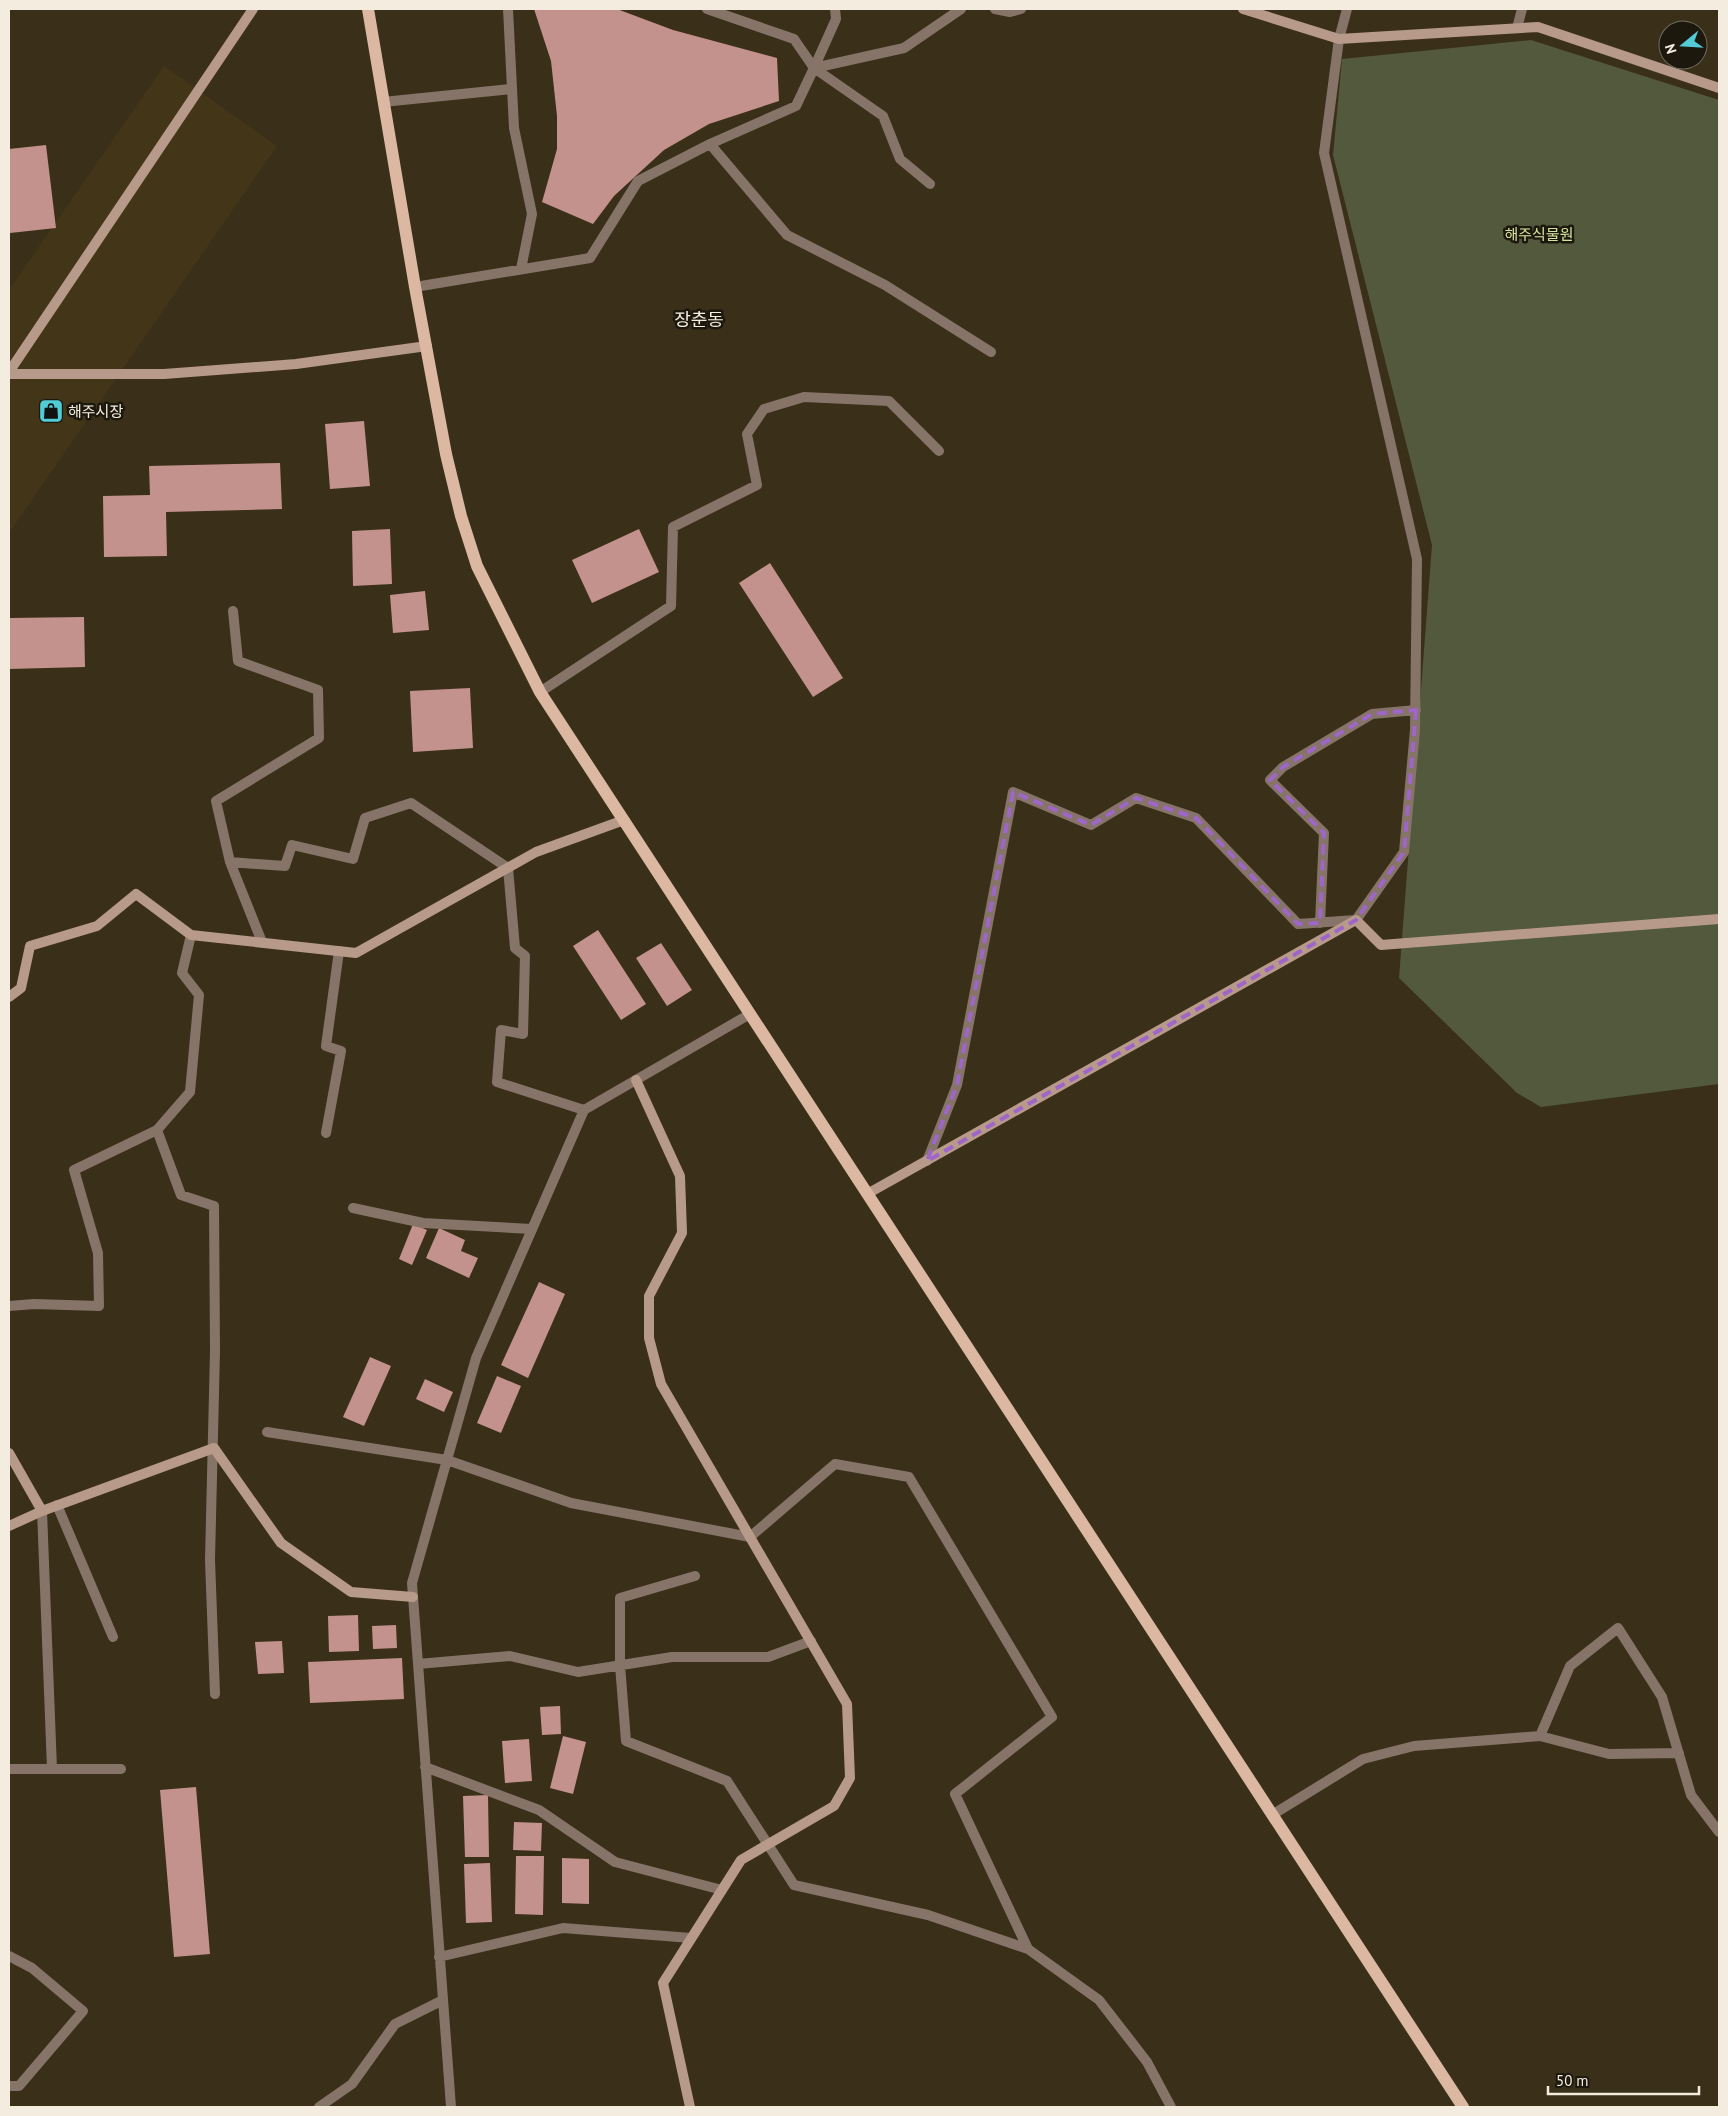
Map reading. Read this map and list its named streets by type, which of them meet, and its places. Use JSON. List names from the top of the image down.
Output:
{
  "districts": ["장춘동"],
  "parks": ["해주식물원"],
  "places": {
    "shop": ["해주시장"]
  },
  "scale_bar": "50 m",
  "north": "left"
}
